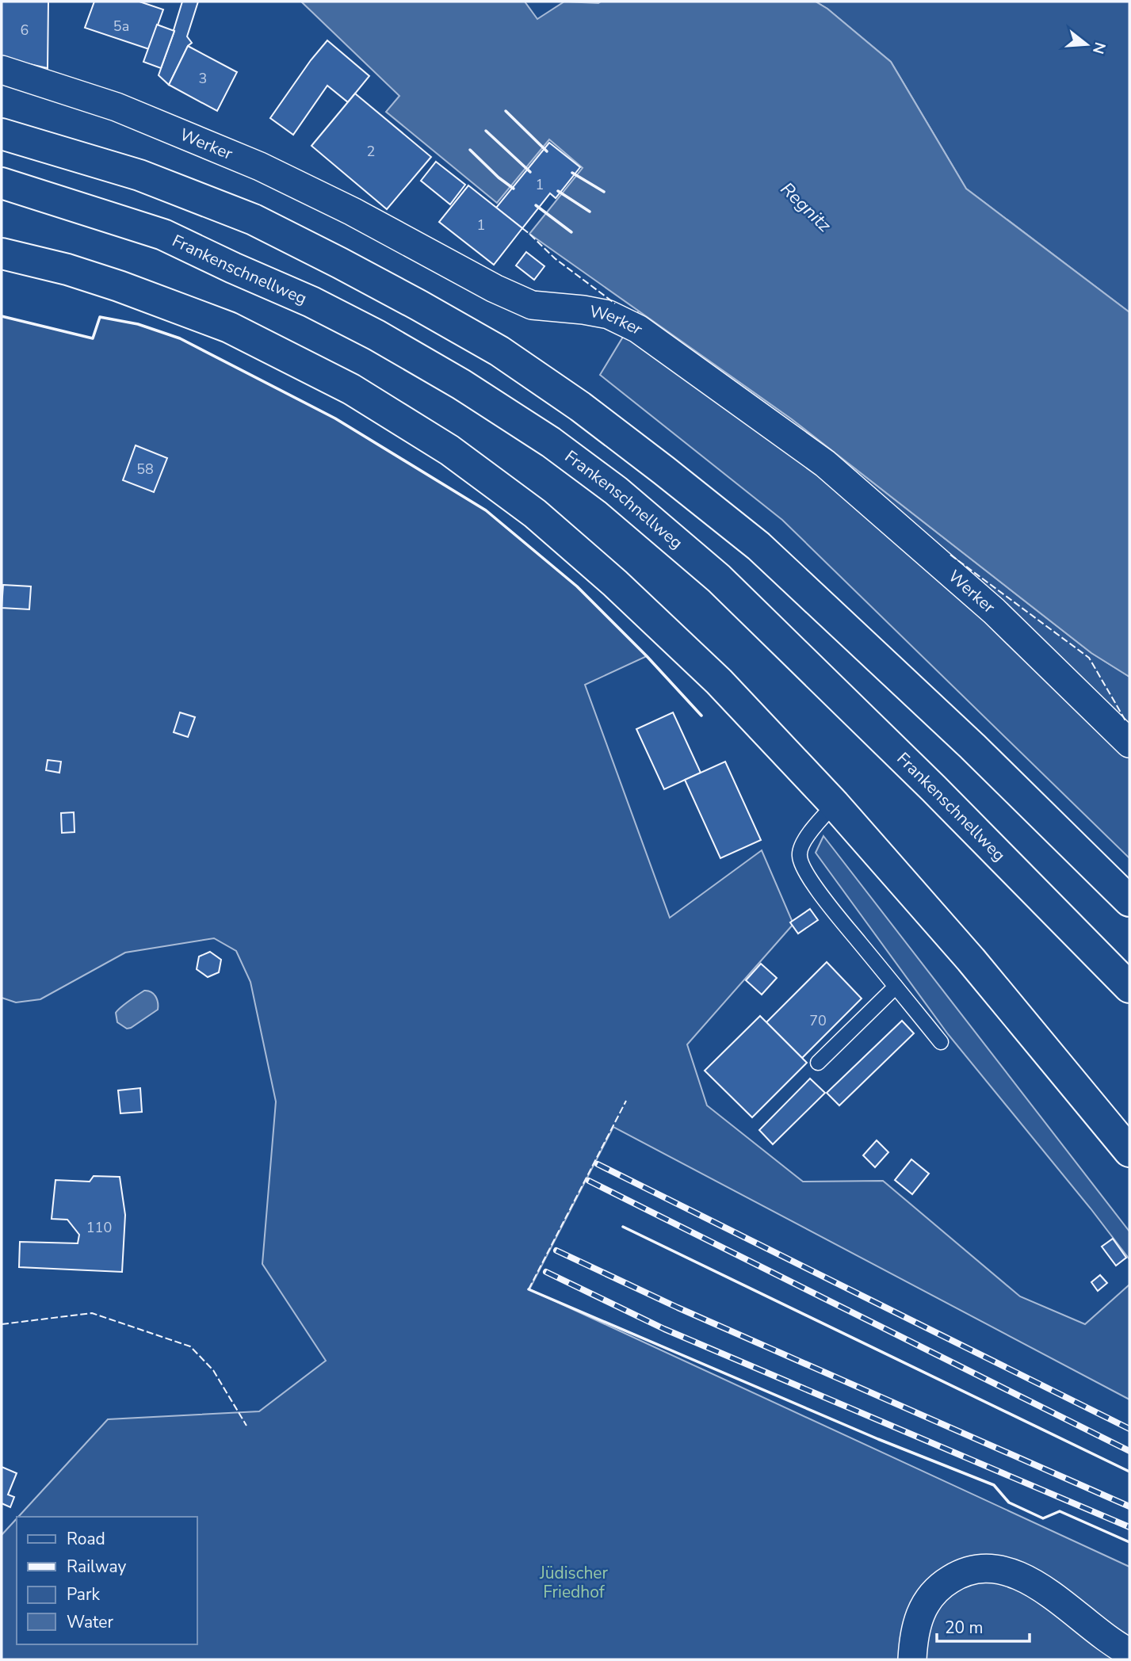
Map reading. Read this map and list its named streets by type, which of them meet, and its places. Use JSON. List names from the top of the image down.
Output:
{
  "streets": {
    "main road": ["Frankenschnellweg"],
    "street": ["Werker"]
  },
  "water": ["Regnitz"],
  "parks": ["Jüdischer Friedhof"],
  "house_numbers": [
    "5a",
    "6",
    "3",
    "2",
    "1",
    "1",
    "58",
    "70",
    "110"
  ],
  "legend": [
    "Road",
    "Railway",
    "Park",
    "Water"
  ],
  "scale_bar": "20 m",
  "north": "right"
}
